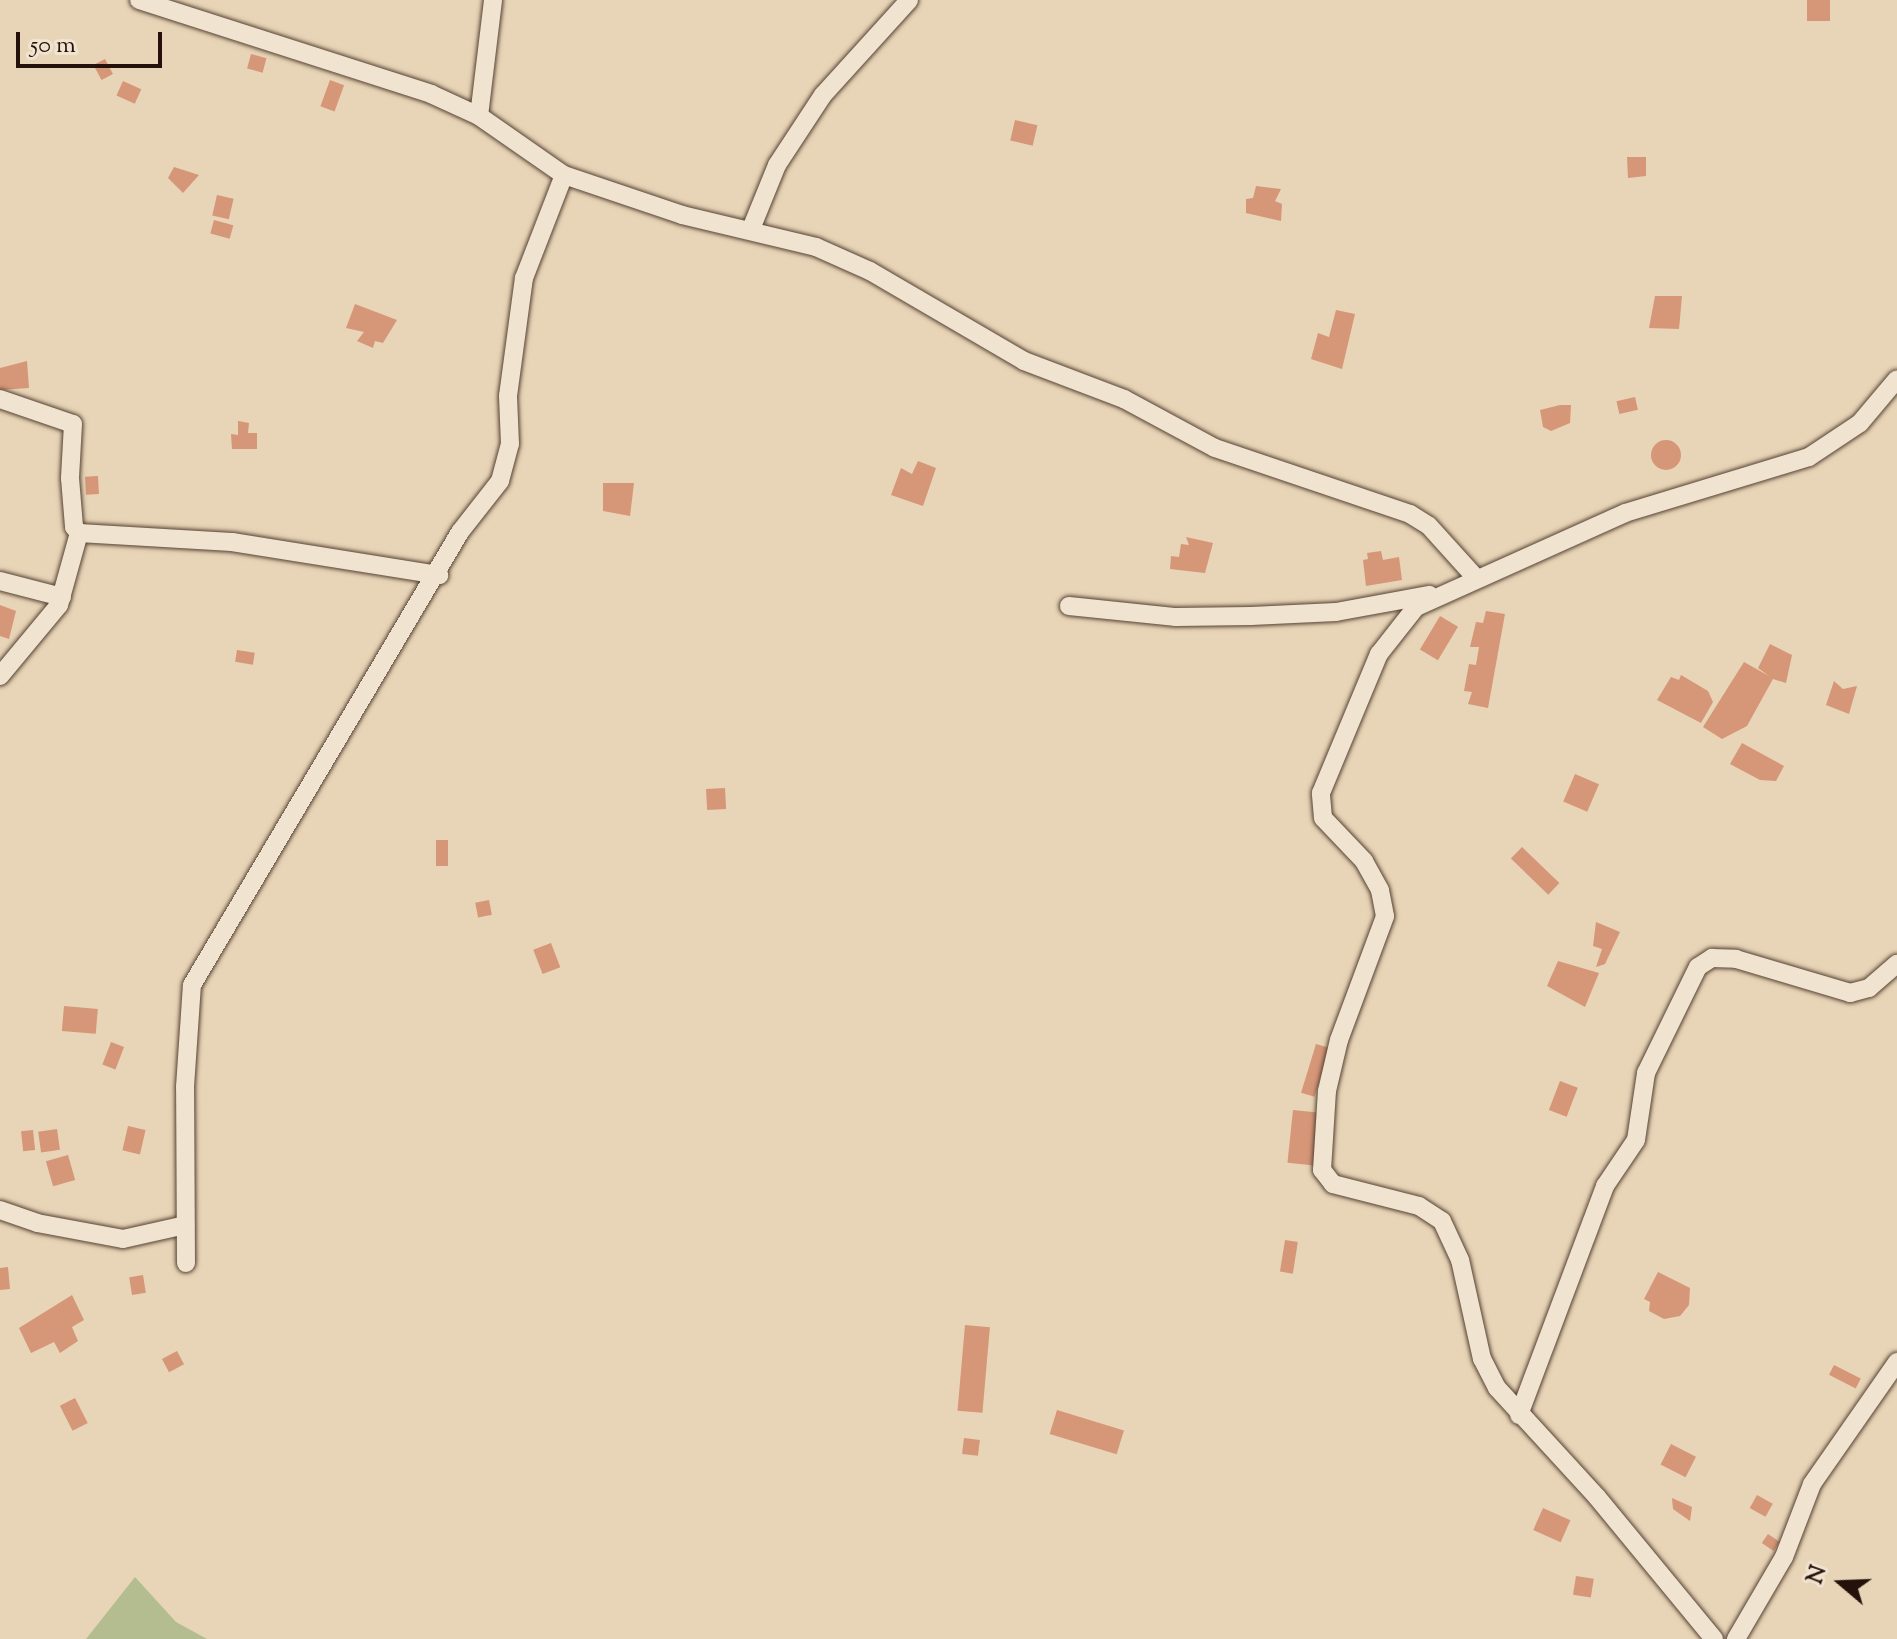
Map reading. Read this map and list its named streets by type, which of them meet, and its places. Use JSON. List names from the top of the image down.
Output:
{
  "scale_bar": "50 m",
  "north": "left"
}
